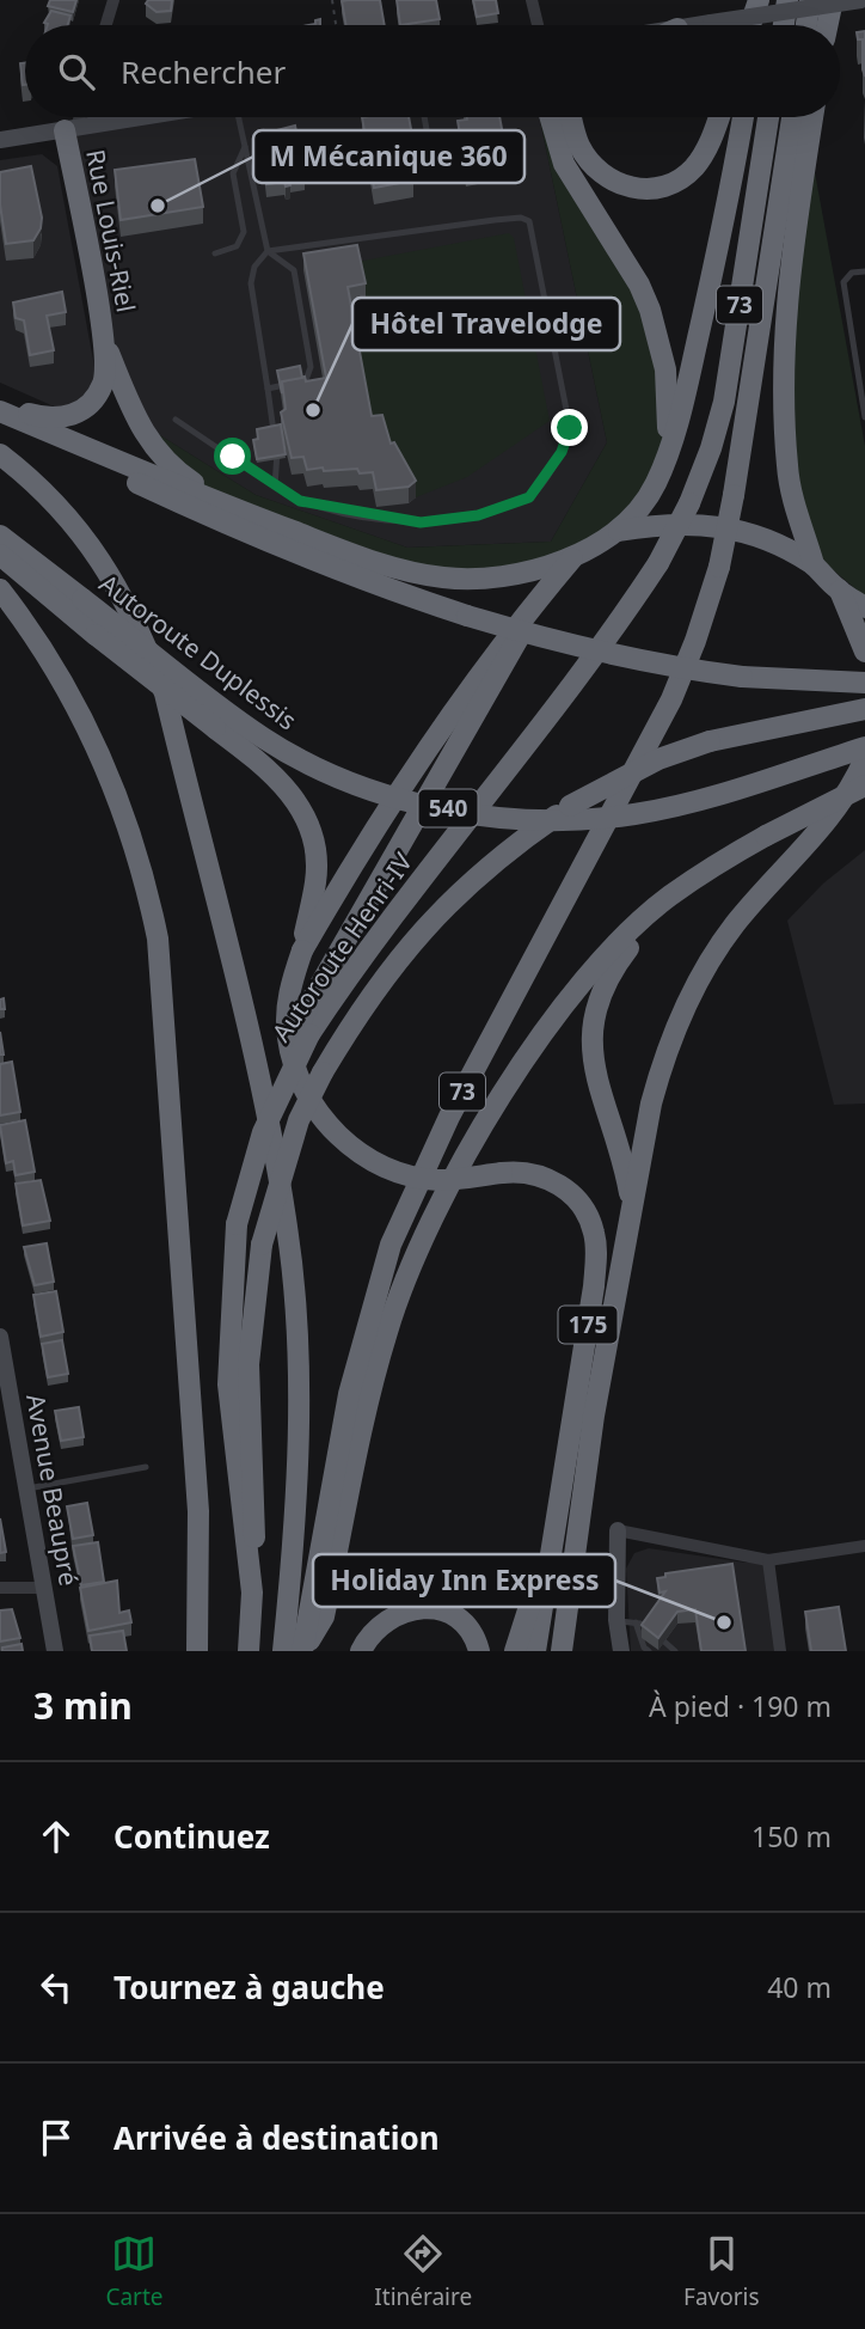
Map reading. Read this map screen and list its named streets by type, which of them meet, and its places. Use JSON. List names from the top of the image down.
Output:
{
  "streets": {
    "highway": [
      "Rue Louis-Riel",
      "73",
      "Autoroute Duplessis",
      "540",
      "Autoroute Henri-IV",
      "175"
    ],
    "main road": ["Avenue Beaupré"]
  },
  "places": ["M Mécanique 360", "Hôtel Travelodge", "Holiday Inn Express"],
  "page": {
    "search": "Rechercher",
    "heading": ["3 min", "À pied · 190 m"],
    "list": [
      ["Continuez", "150 m"],
      ["Tournez à gauche", "40 m"],
      "Arrivée à destination"
    ],
    "nav": ["Carte", "Itinéraire", "Favoris"]
  }
}
